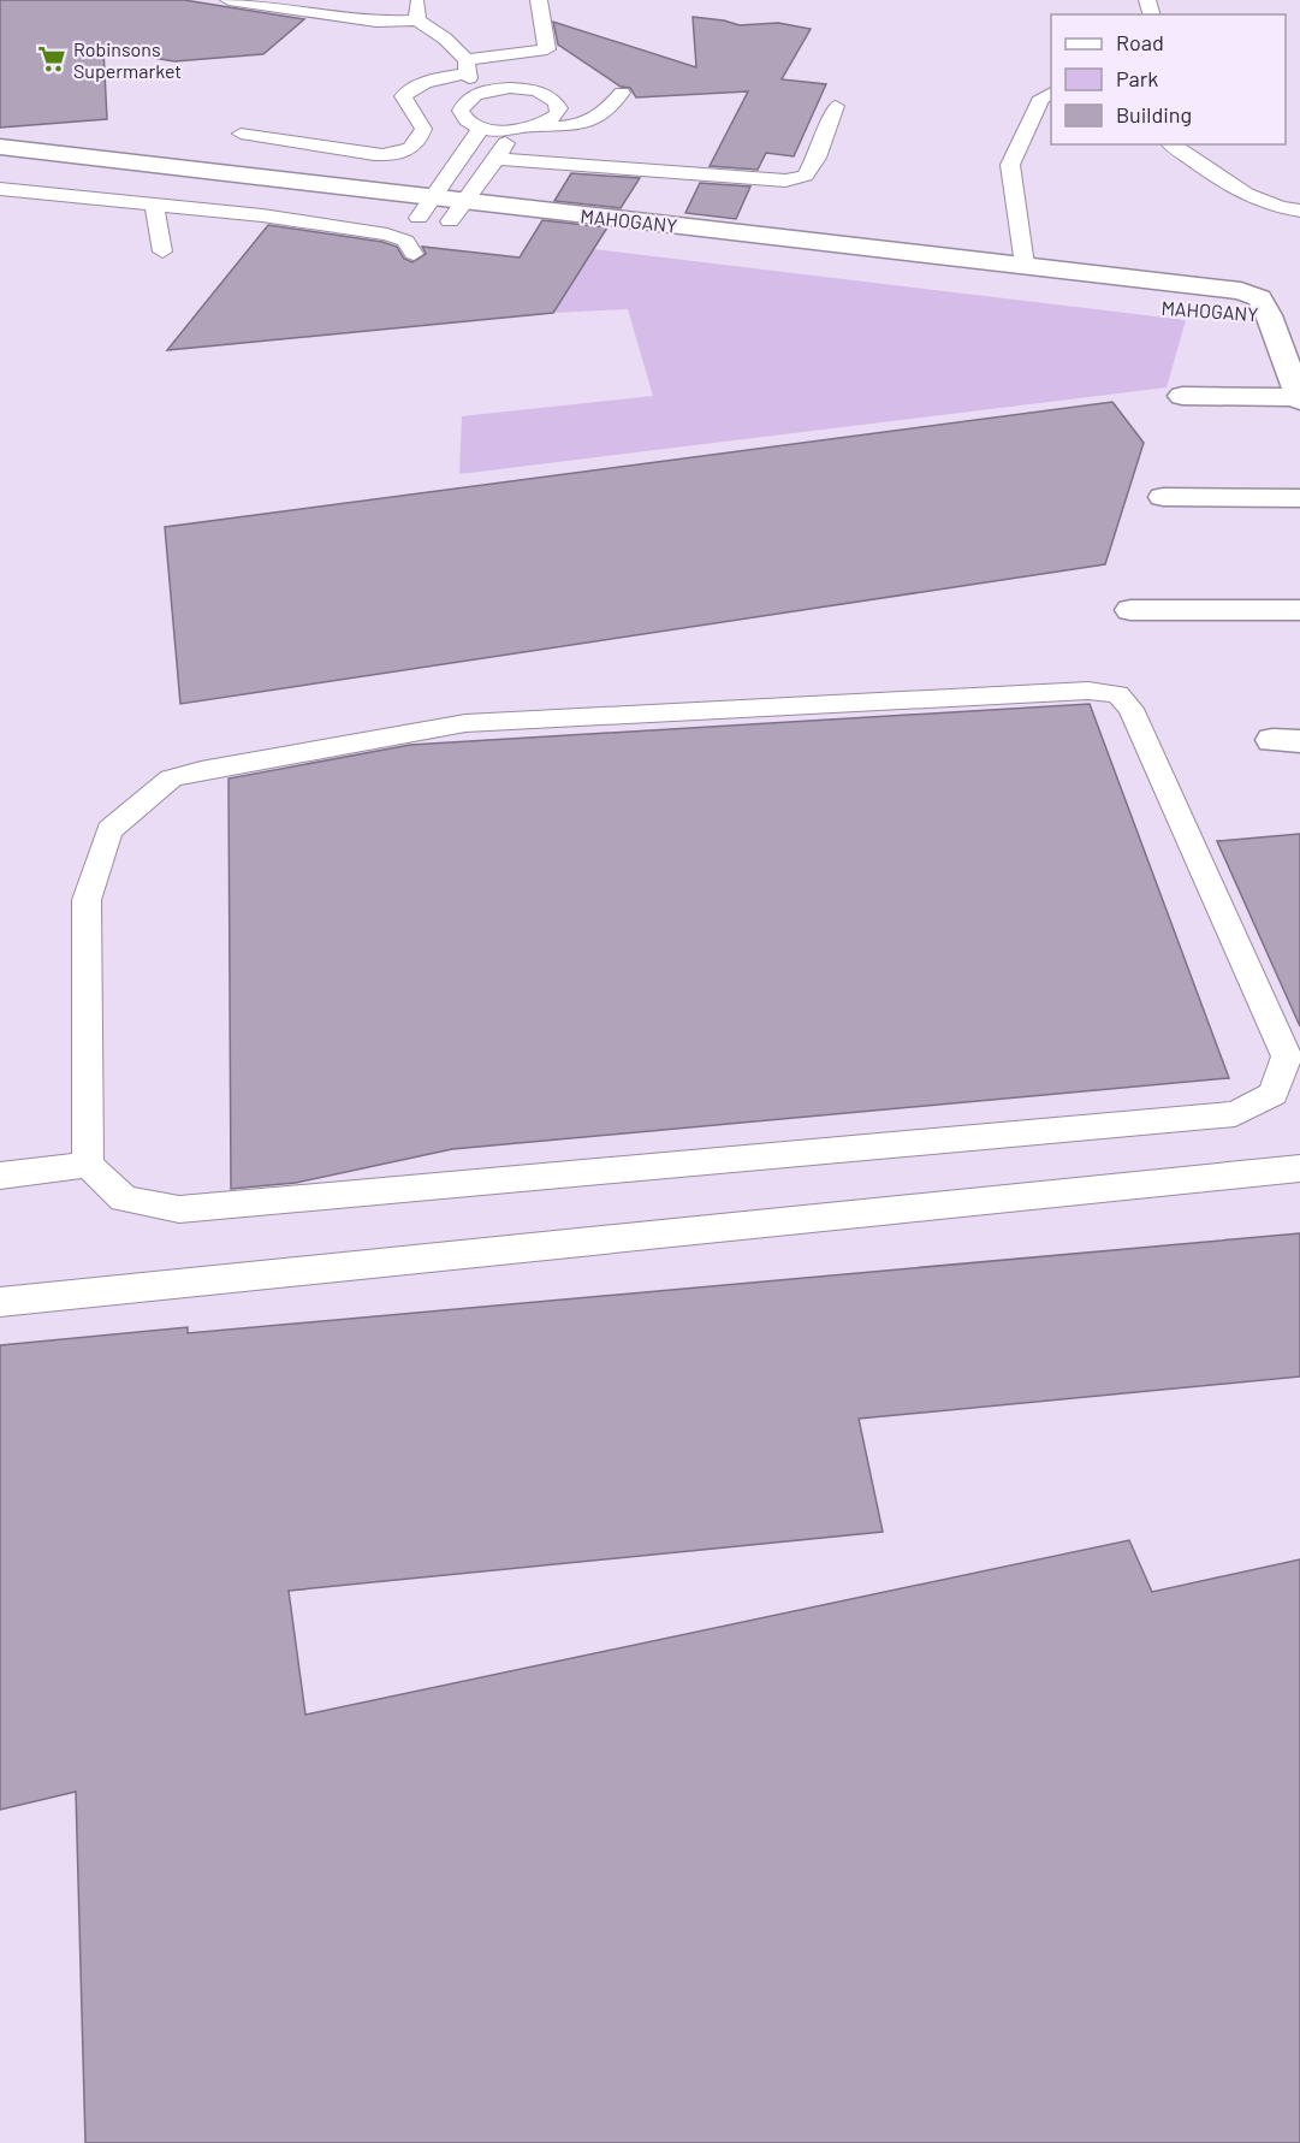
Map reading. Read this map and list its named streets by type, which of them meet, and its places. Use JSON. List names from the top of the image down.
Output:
{
  "streets": {
    "street": ["MAHOGANY"]
  },
  "places": {
    "supermarket": ["Robinsons Supermarket"]
  },
  "legend": ["Road", "Park", "Building"]
}
